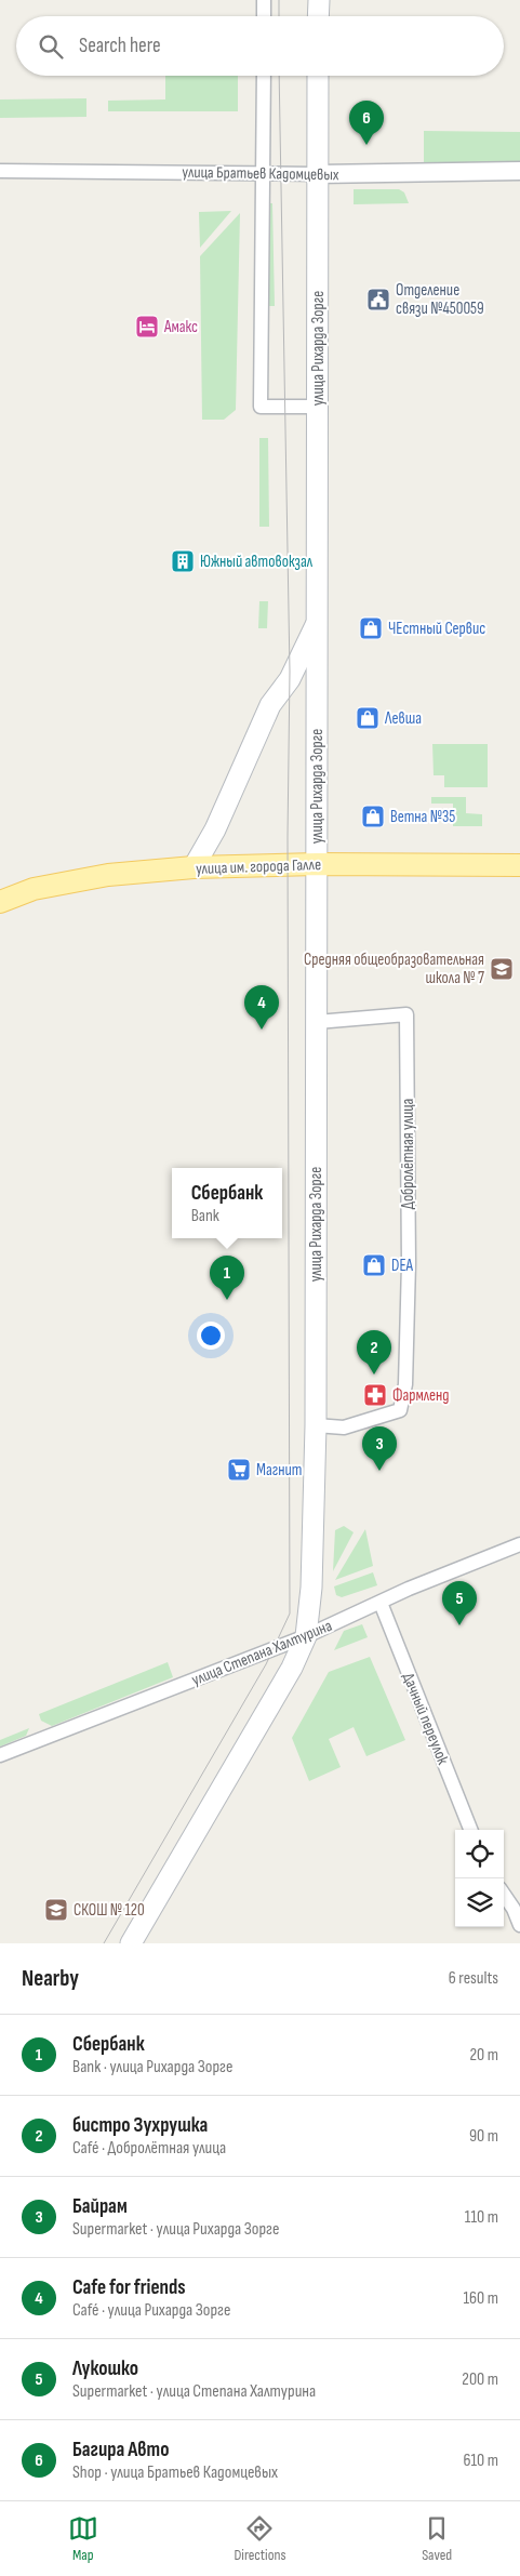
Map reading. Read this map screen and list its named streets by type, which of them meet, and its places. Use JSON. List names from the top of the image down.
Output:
{
  "streets": {
    "main road": ["улица Рихарда Зорге", "улица им. города Галле"],
    "street": [
      "улица Братьев Кадомцевых",
      "Добролётная улица",
      "улица Степана Халтурина",
      "Дачный переулок"
    ]
  },
  "crossings": [
    ["улица Братьев Кадомцевых", "улица Рихарда Зорге"],
    ["улица Рихарда Зорге", "улица им. города Галле"],
    ["улица Рихарда Зорге", "Добролётная улица"],
    ["улица Рихарда Зорге", "улица Степана Халтурина"],
    ["улица Степана Халтурина", "Дачный переулок"]
  ],
  "places": {
    "public building": ["Отделение связи №450059"],
    "hotel": ["Амакс"],
    "building": ["Южный автовокзал"],
    "shop": [
      "ЧЕстный Сервис",
      "Левша",
      "Ветна №35",
      "DEA"
    ],
    "school or university": ["Средняя общеобразовательная школа № 7", "СКОШ № 120"],
    "pharmacy": ["Фармленд"],
    "supermarket": ["Магнит"]
  },
  "page": {
    "search": "Search here",
    "pins": [
      "6",
      "4",
      "1",
      "2",
      "3",
      "5"
    ],
    "popup": ["Сбербанк", "Bank"],
    "heading": ["Nearby", "6 results"],
    "list": [
      {
        "mark": "1",
        "name": "Сбербанк",
        "note": "Bank · улица Рихарда Зорге",
        "value": "20 m"
      },
      {
        "mark": "2",
        "name": "бистро Зухрушка",
        "note": "Café · Добролётная улица",
        "value": "90 m"
      },
      {
        "mark": "3",
        "name": "Байрам",
        "note": "Supermarket · улица Рихарда Зорге",
        "value": "110 m"
      },
      {
        "mark": "4",
        "name": "Cafe for friends",
        "note": "Café · улица Рихарда Зорге",
        "value": "160 m"
      },
      {
        "mark": "5",
        "name": "Лукошко",
        "note": "Supermarket · улица Степана Халтурина",
        "value": "200 m"
      },
      {
        "mark": "6",
        "name": "Багира Авто",
        "note": "Shop · улица Братьев Кадомцевых",
        "value": "610 m"
      }
    ],
    "nav": ["Map", "Directions", "Saved"]
  }
}
